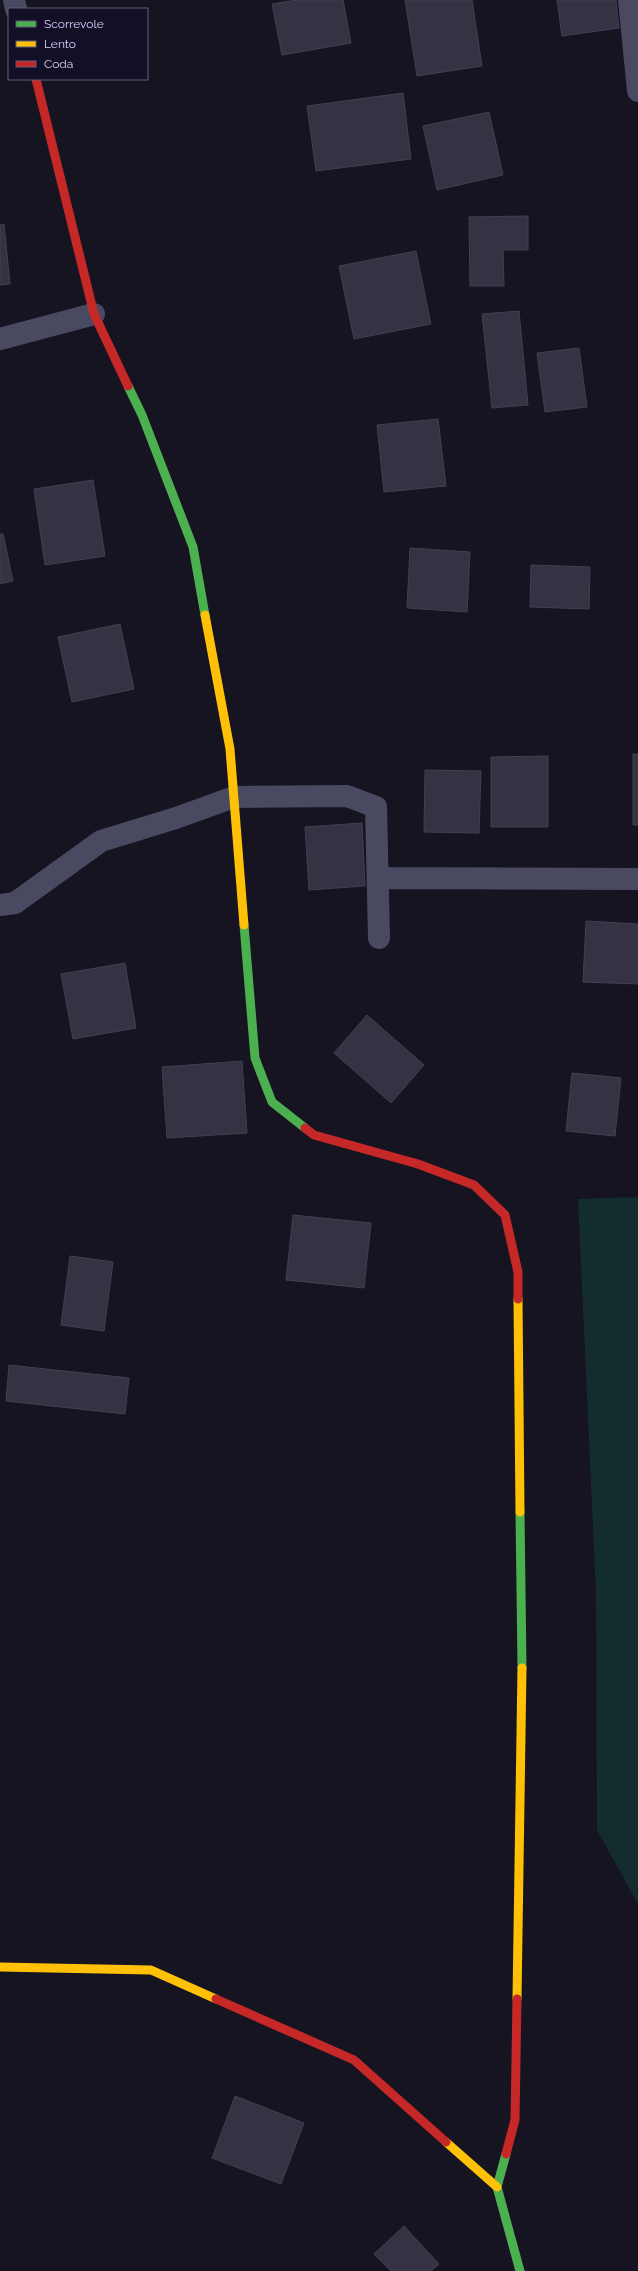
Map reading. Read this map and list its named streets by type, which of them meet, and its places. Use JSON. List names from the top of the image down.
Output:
{
  "legend": ["Scorrevole", "Lento", "Coda"]
}
